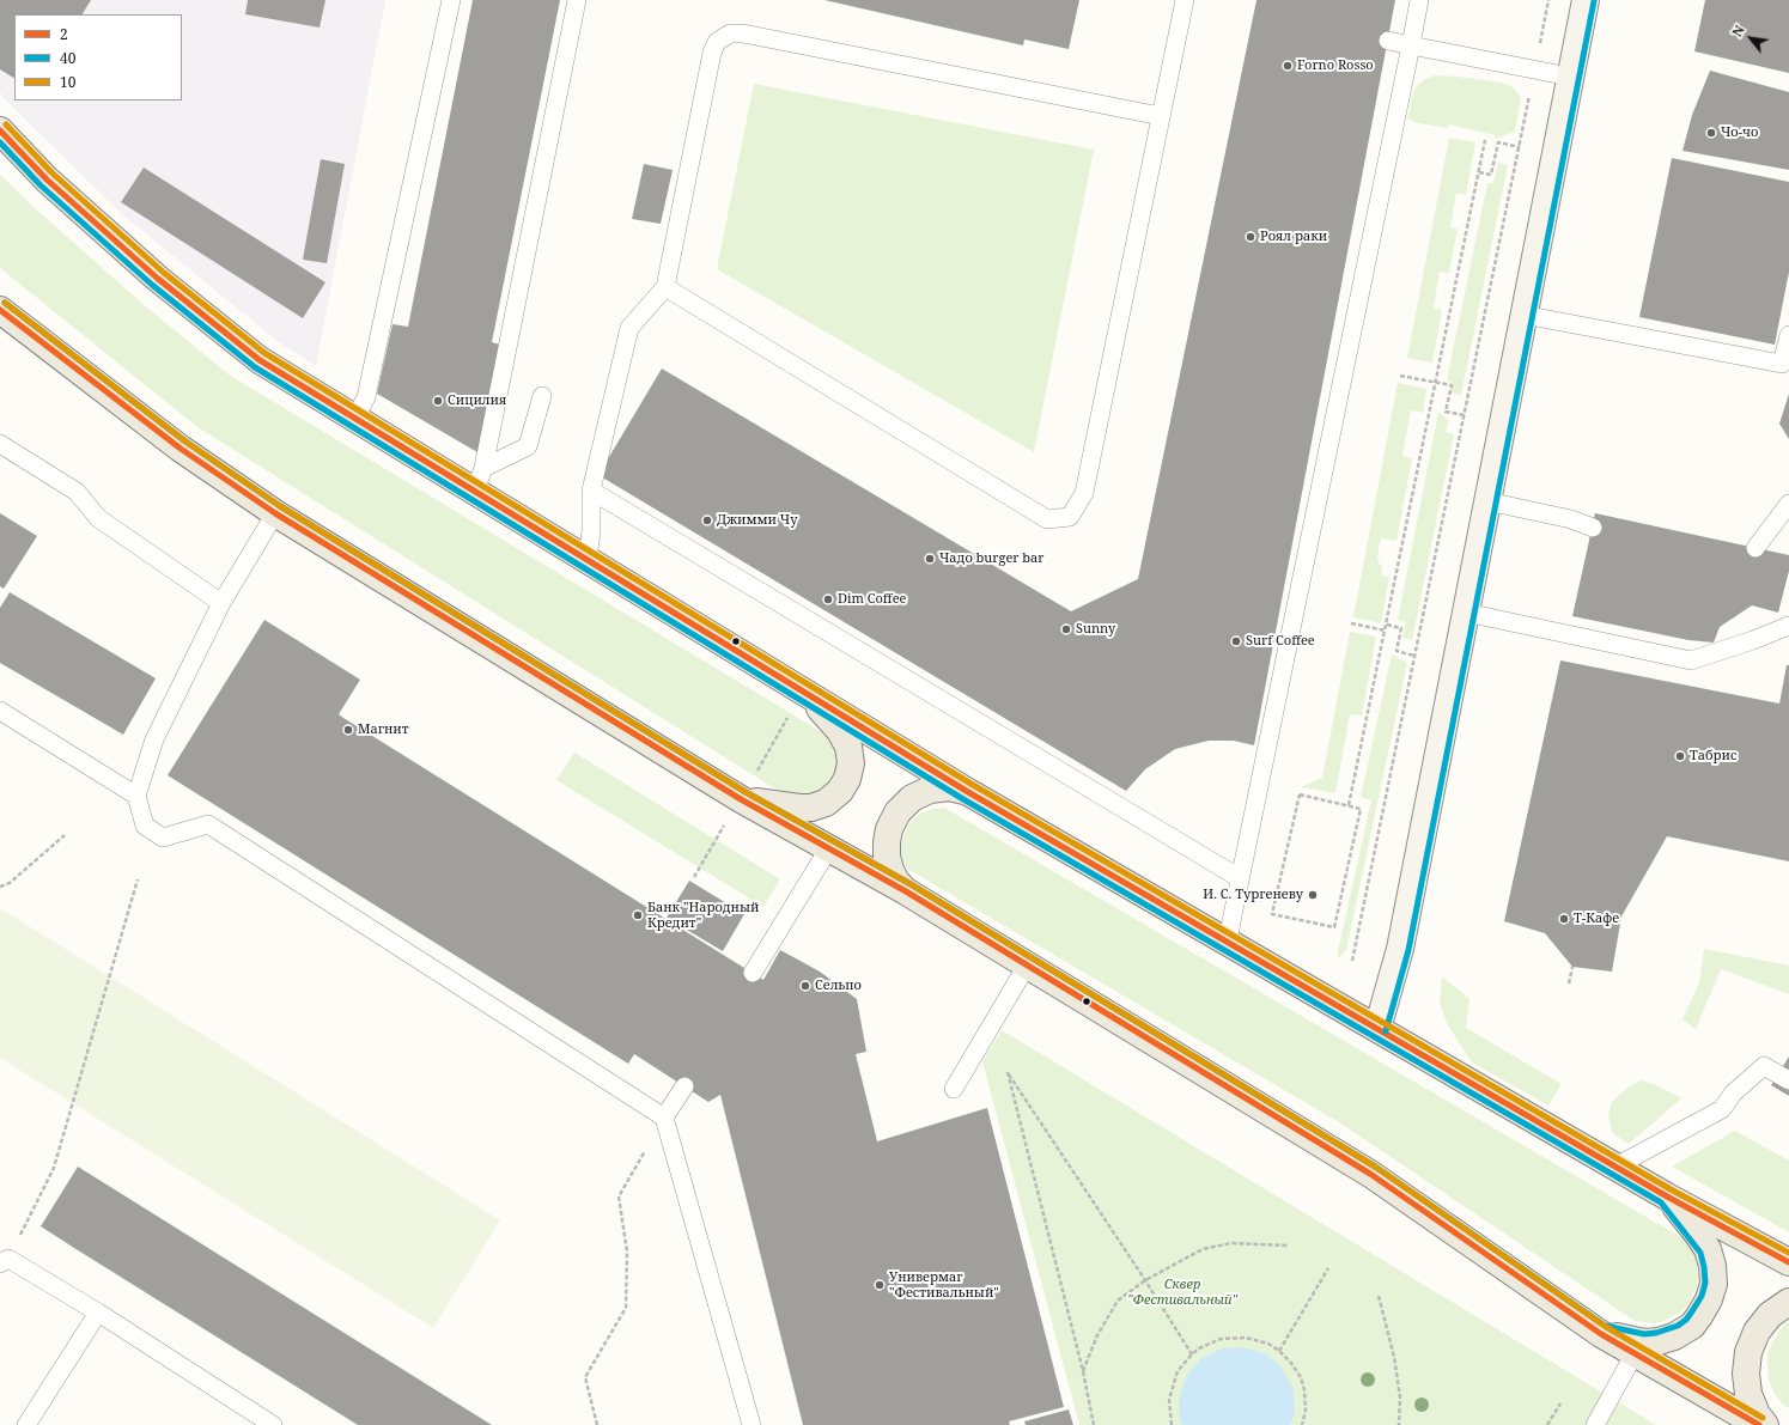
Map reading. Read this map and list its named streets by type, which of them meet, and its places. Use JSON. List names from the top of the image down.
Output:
{
  "parks": ["Сквер \"Фестивальный\""],
  "places": [
    "Forno Rosso",
    "Чо-чо",
    "Роял раки",
    "Сицилия",
    "Джимми Чу",
    "Чадо burger bar",
    "Dim Coffee",
    "Sunny",
    "Surf Coffee",
    "Магнит",
    "Табрис",
    "И. С. Тургеневу",
    "Банк \"Народный Кредит\"",
    "Т-Кафе",
    "Сельпо",
    "Универмаг \"Фестивальный\""
  ],
  "lines": ["transit line 40", "transit line 10", "transit line 2"],
  "legend": ["2", "40", "10"],
  "north": "top left"
}
